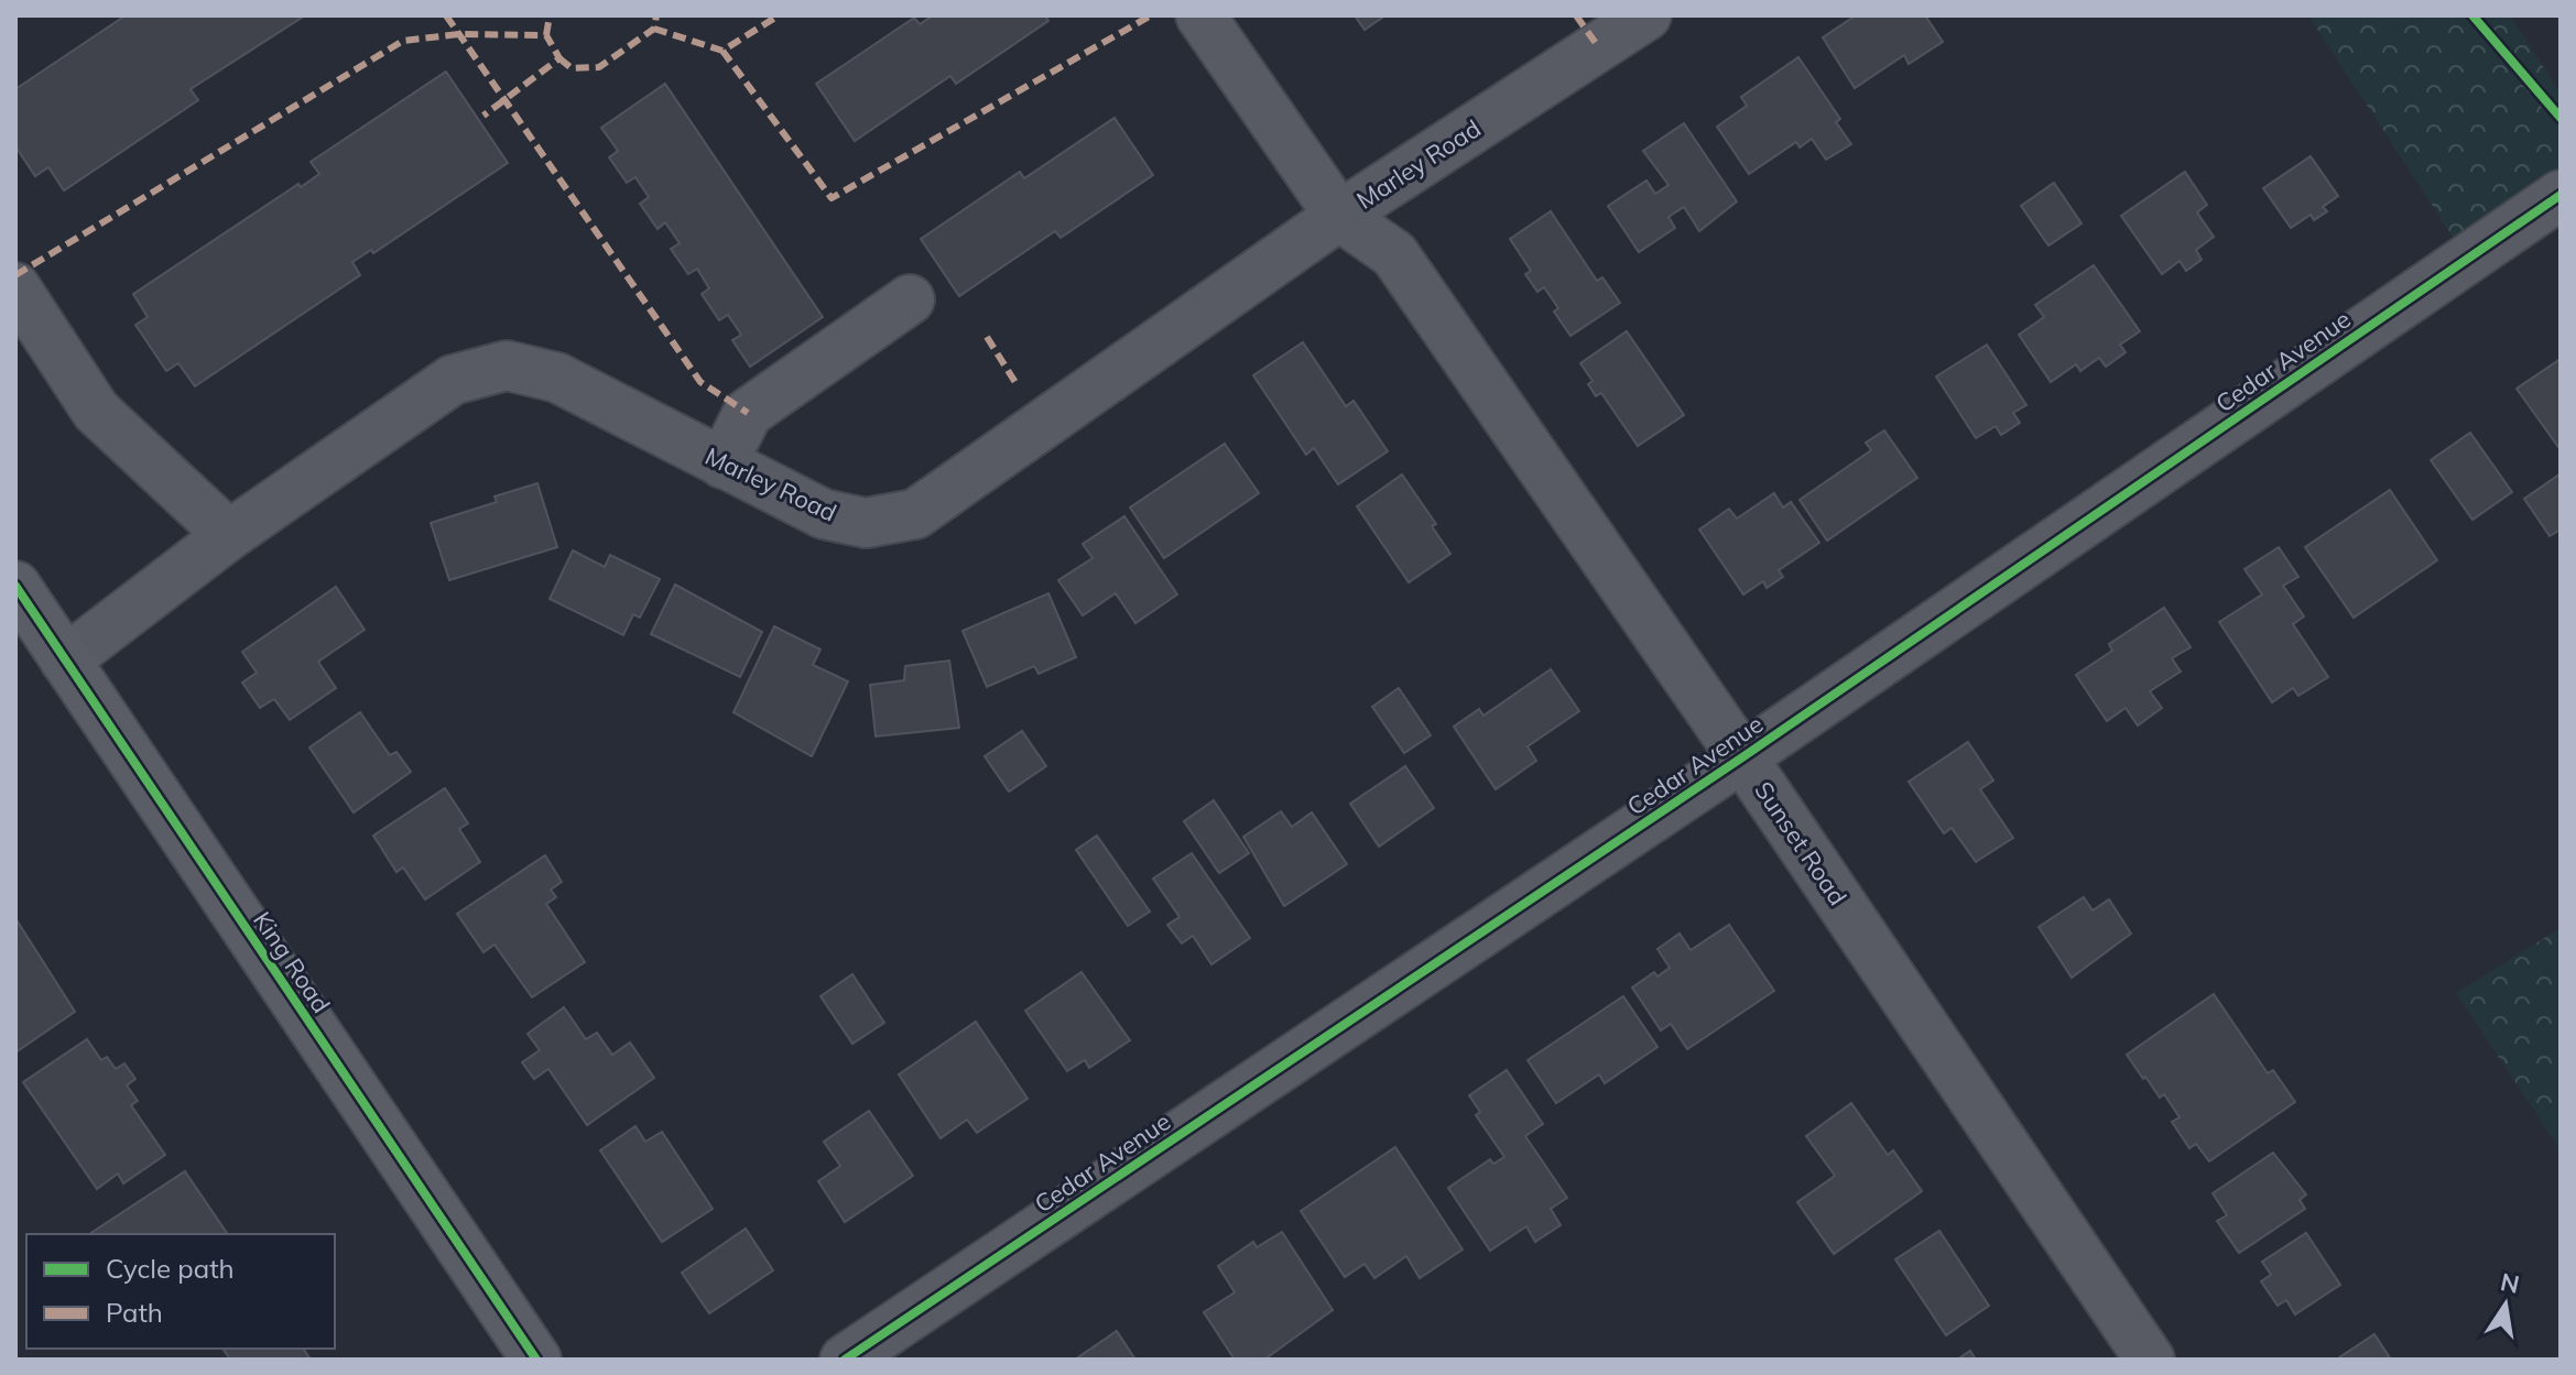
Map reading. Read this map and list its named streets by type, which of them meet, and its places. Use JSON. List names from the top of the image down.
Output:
{
  "streets": {
    "main road": ["King Road"],
    "street": ["Marley Road", "Cedar Avenue", "Sunset Road"]
  },
  "crossings": [
    ["Marley Road", "Sunset Road"],
    ["Marley Road", "King Road"],
    ["Cedar Avenue", "Sunset Road"]
  ],
  "legend": ["Cycle path", "Path"],
  "north": "top"
}
